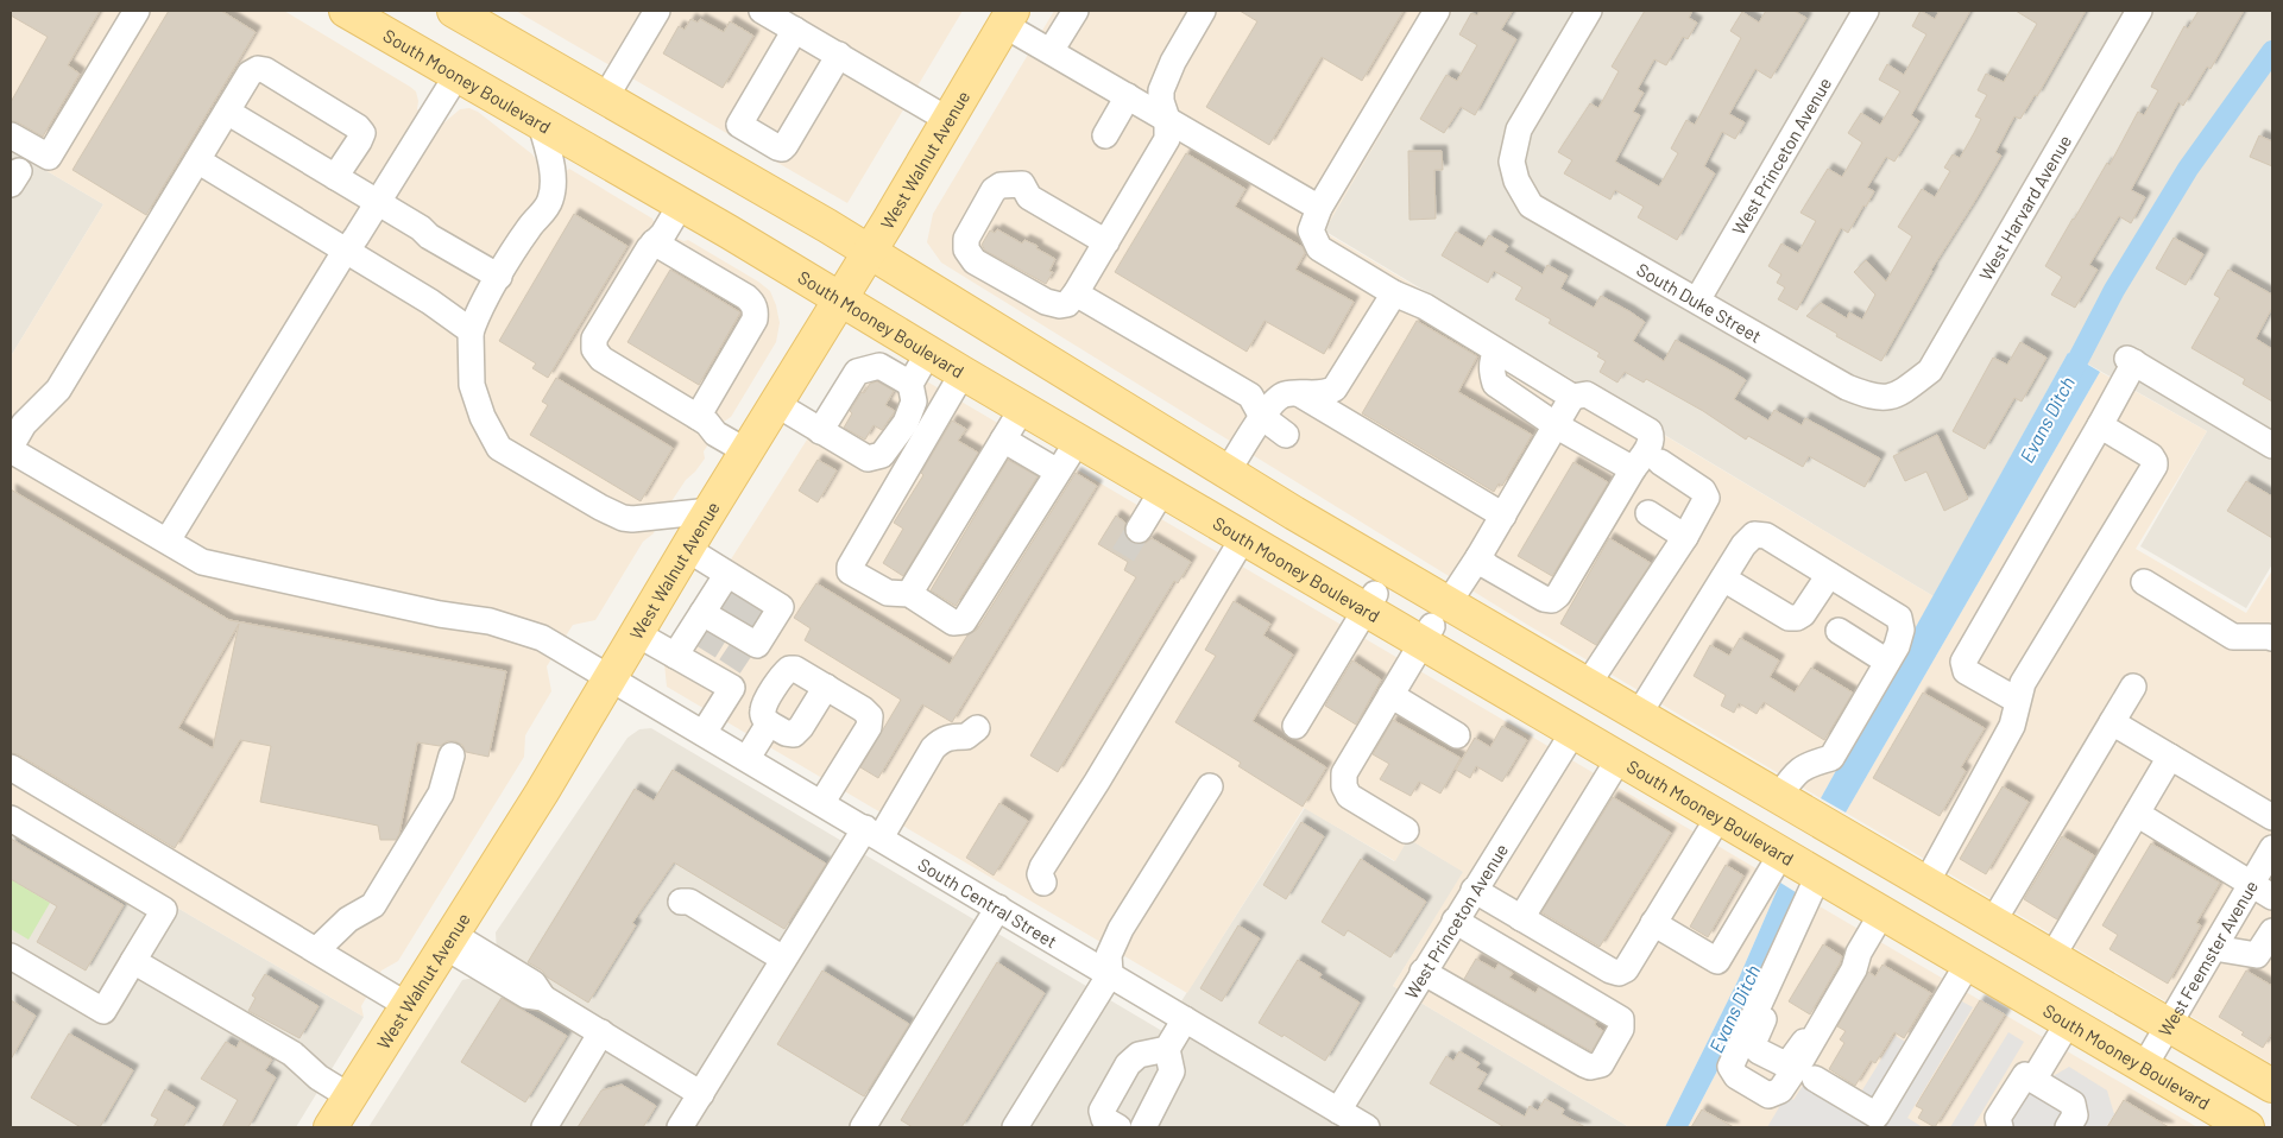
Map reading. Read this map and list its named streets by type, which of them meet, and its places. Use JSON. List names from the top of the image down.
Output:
{
  "streets": {
    "main road": ["South Mooney Boulevard", "West Walnut Avenue"],
    "street": [
      "West Princeton Avenue",
      "West Harvard Avenue",
      "South Duke Street",
      "South Central Street",
      "West Feemster Avenue"
    ]
  },
  "crossings": [
    ["South Mooney Boulevard", "West Princeton Avenue"],
    ["South Mooney Boulevard", "West Walnut Avenue"],
    ["South Mooney Boulevard", "West Feemster Avenue"],
    ["West Princeton Avenue", "South Duke Street"],
    ["West Princeton Avenue", "South Central Street"],
    ["West Walnut Avenue", "South Central Street"],
    ["West Harvard Avenue", "South Duke Street"]
  ],
  "water": ["Evans Ditch"]
}
